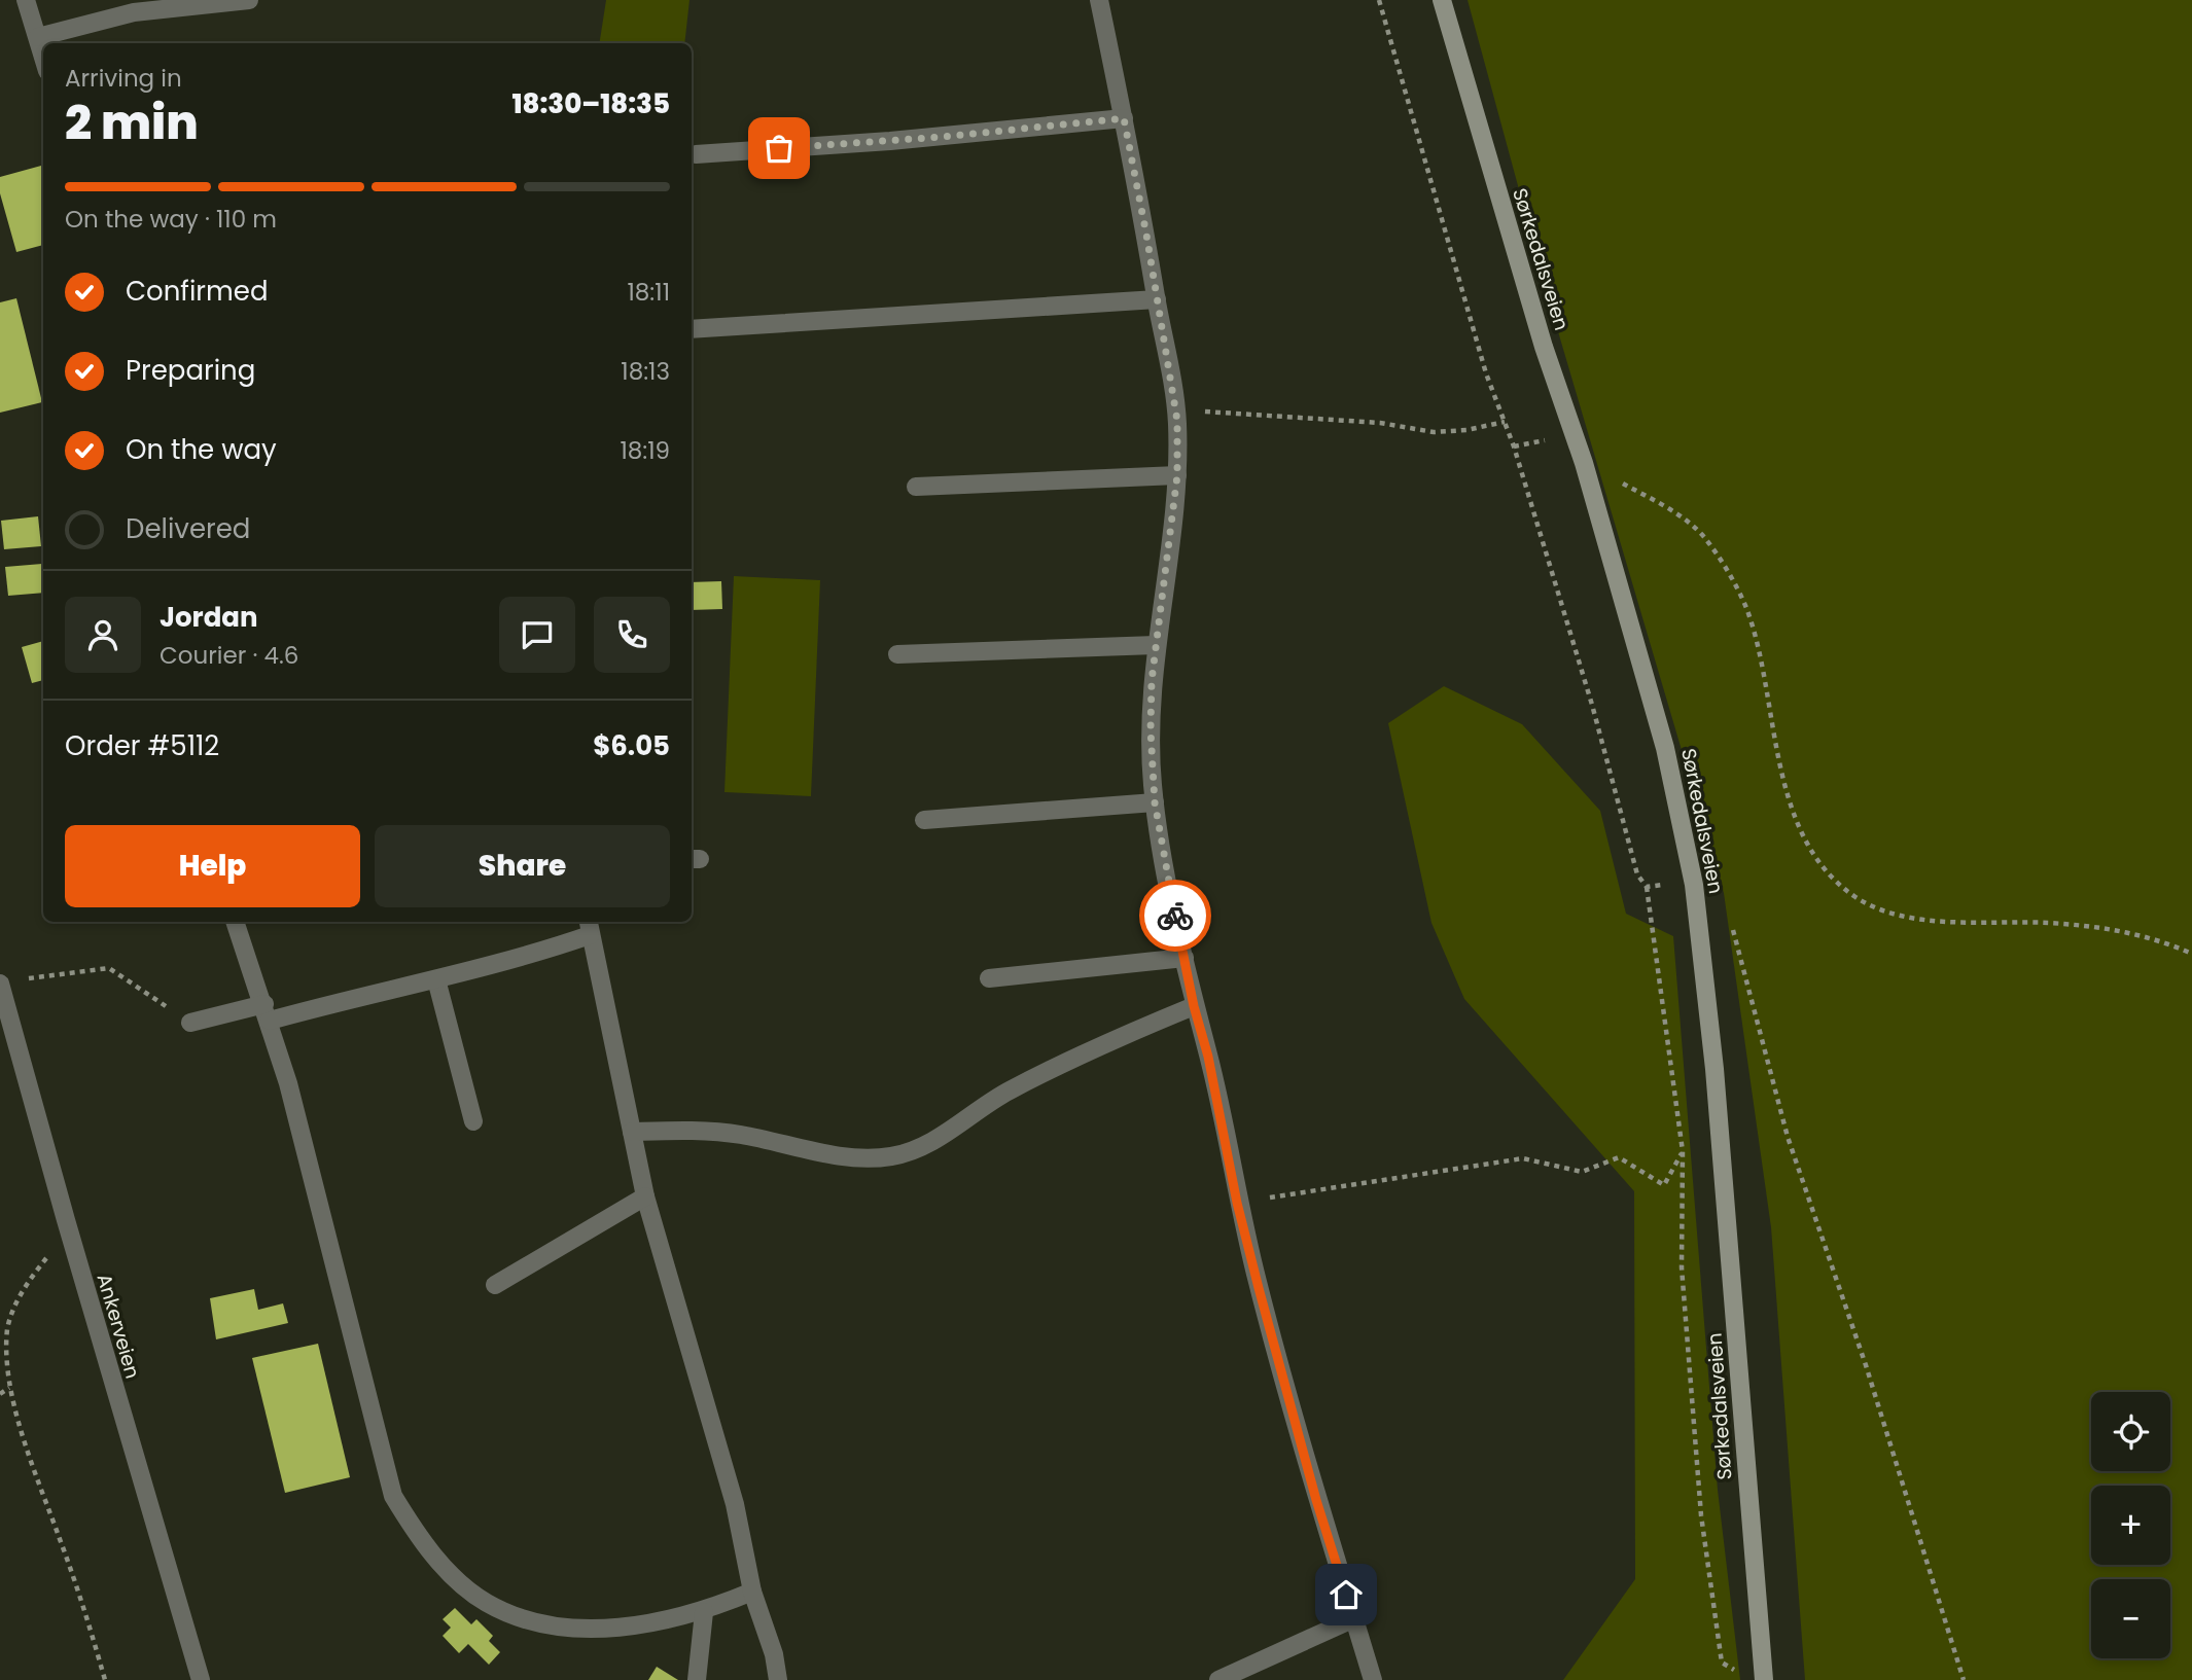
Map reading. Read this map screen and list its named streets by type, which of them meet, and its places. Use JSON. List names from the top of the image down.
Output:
{
  "streets": {
    "street": ["Sørkedalsveien"],
    "lane": ["Ankerveien"]
  },
  "page": {
    "heading": ["2 min", "Arriving in", "18:30–18:35"],
    "panel": [
      "Jordan",
      "Courier · 4.6",
      "Order #5112",
      "$6.05"
    ],
    "bar": "On the way · 110 m",
    "list": [
      ["Confirmed", "18:11"],
      ["Preparing", "18:13"],
      ["On the way", "18:19"],
      "Delivered"
    ],
    "buttons": ["Help", "Share"],
    "map_buttons": ["+", "−"]
  }
}
